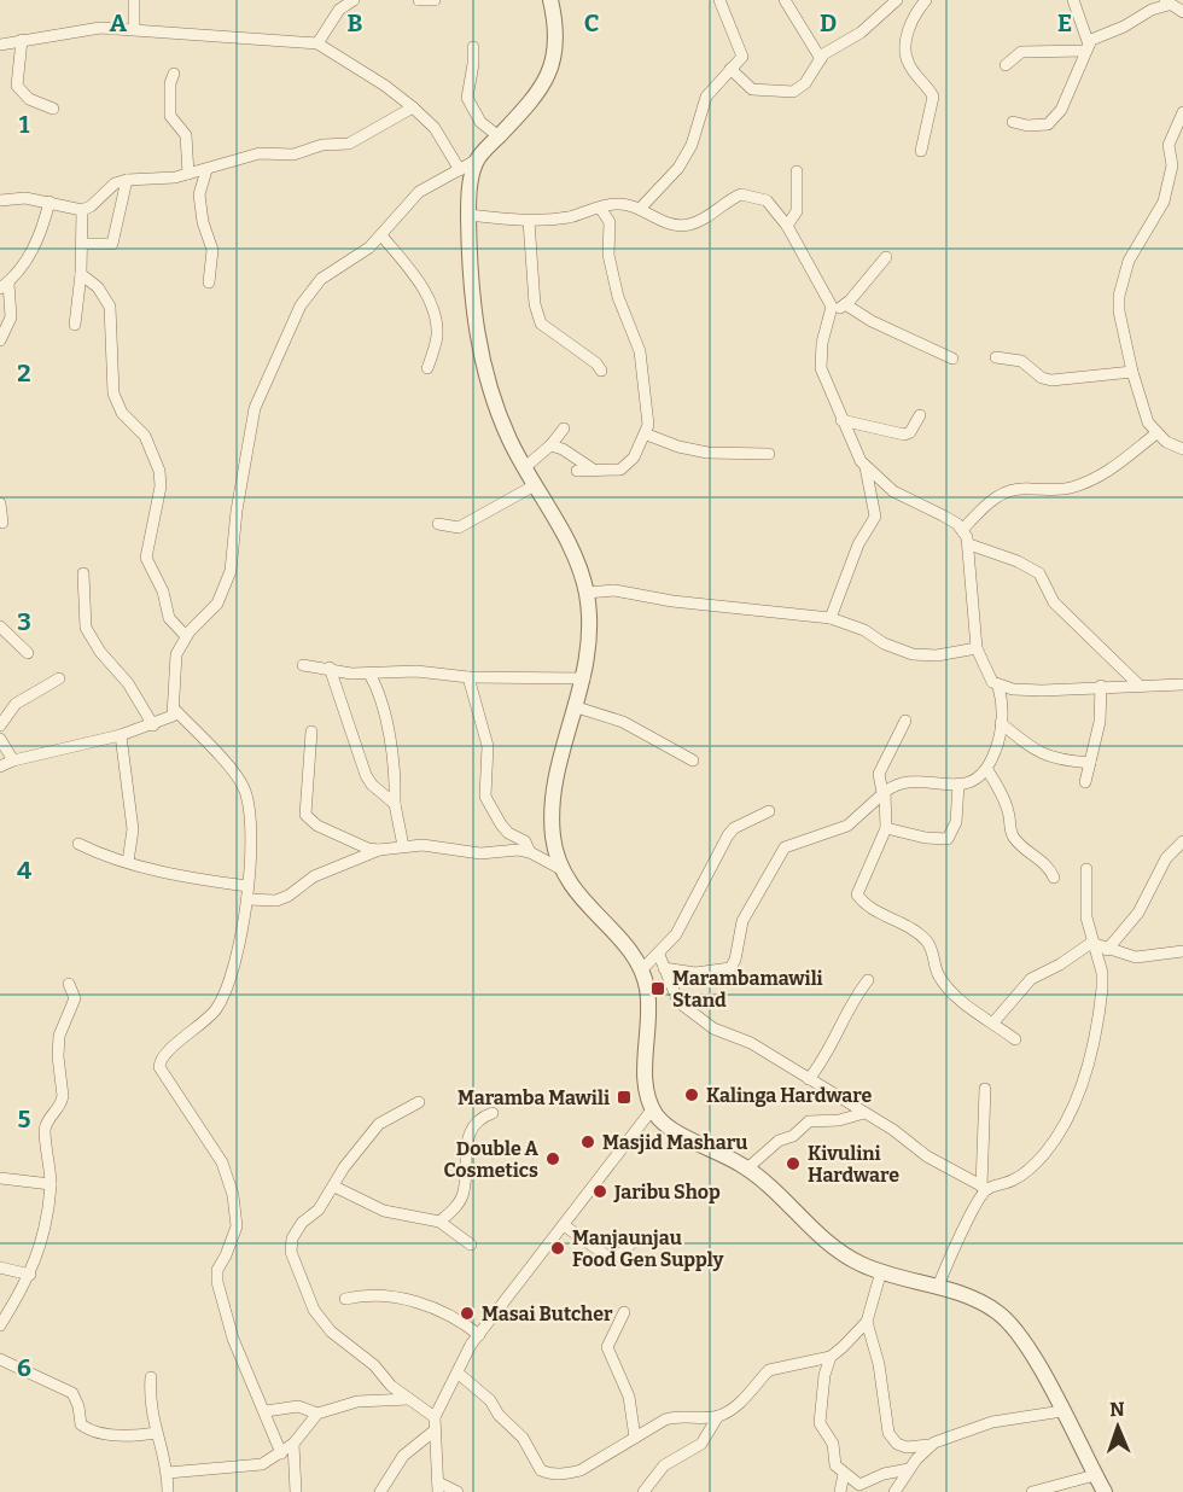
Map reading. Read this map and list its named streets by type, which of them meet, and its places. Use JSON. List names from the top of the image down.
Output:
{
  "places": {
    "transit": ["Marambamawili Stand", "Maramba Mawili"],
    "other": [
      "Kalinga Hardware",
      "Masjid Masharu",
      "Double A Cosmetics",
      "Kivulini Hardware",
      "Jaribu Shop",
      "Manjaunjau Food Gen Supply",
      "Masai Butcher"
    ]
  },
  "north": "top",
  "grid": {
    "columns": [
      "A",
      "B",
      "C",
      "D",
      "E"
    ],
    "rows": [
      "1",
      "2",
      "3",
      "4",
      "5",
      "6"
    ]
  }
}
